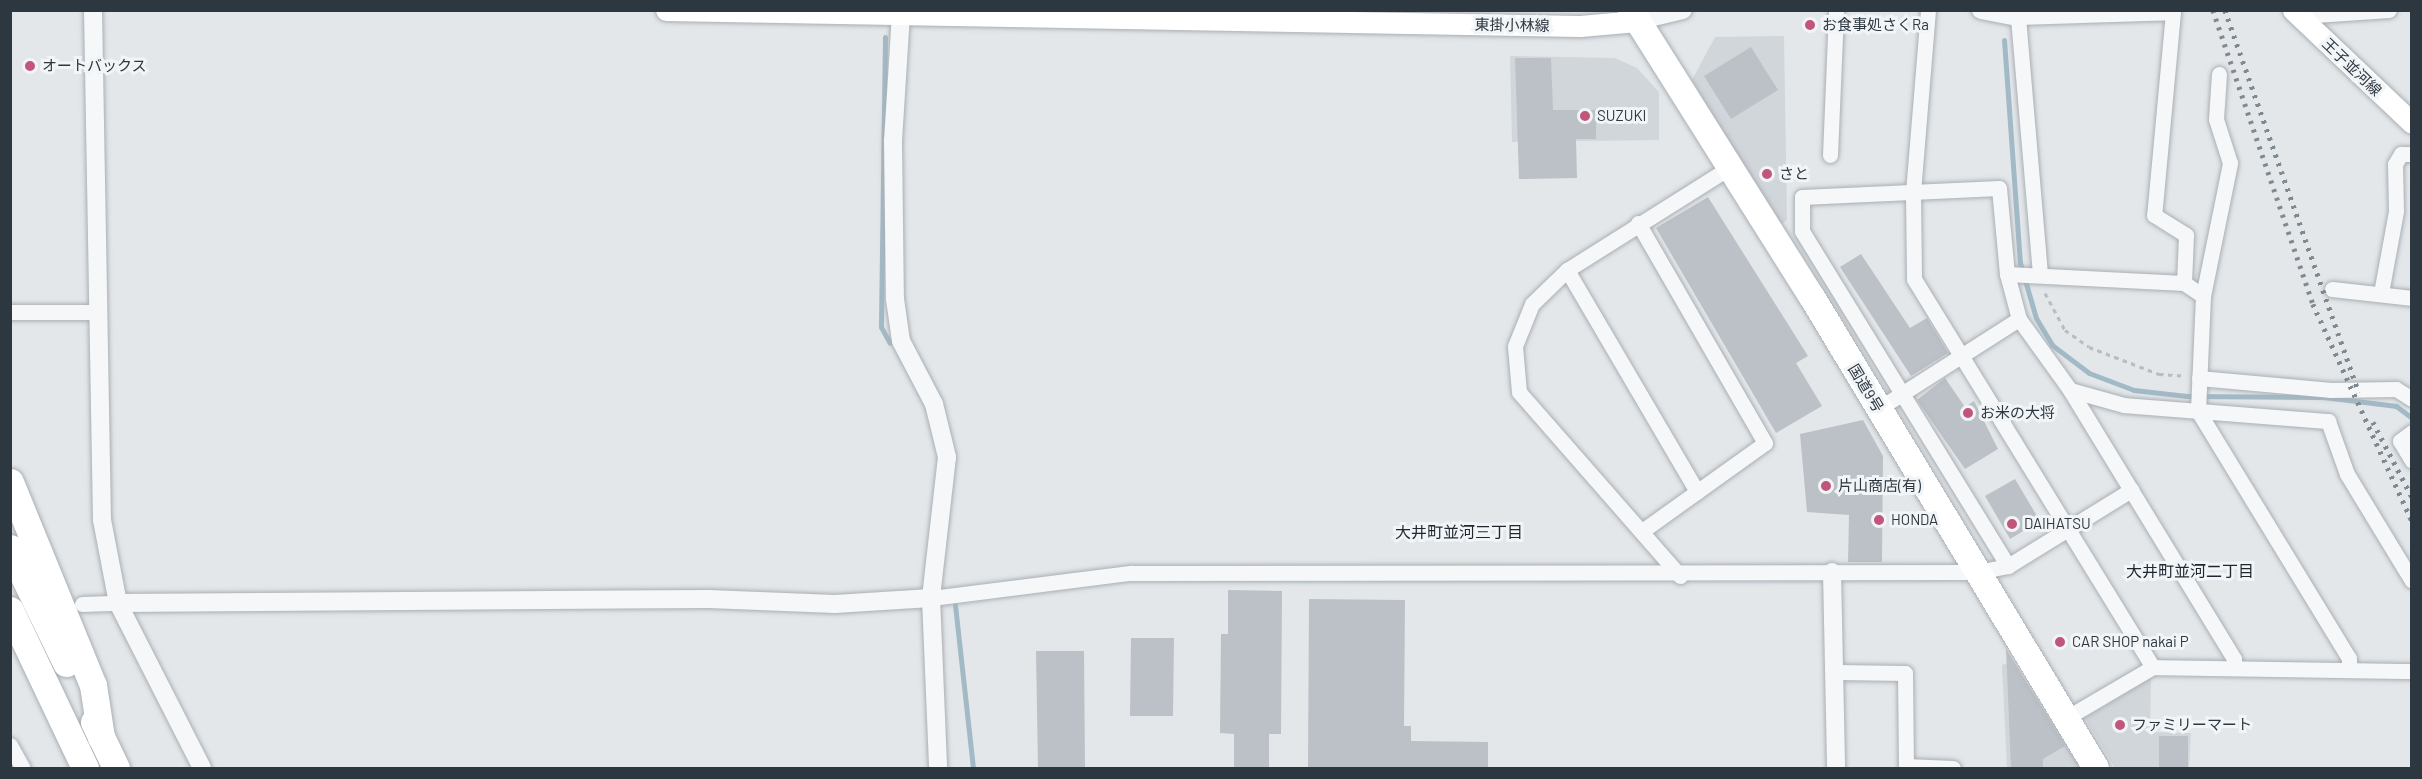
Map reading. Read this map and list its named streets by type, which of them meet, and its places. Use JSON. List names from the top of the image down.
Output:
{
  "streets": {
    "highway": ["国道9号"],
    "main road": ["東掛小林線", "王子並河線"]
  },
  "crossings": [
    ["東掛小林線", "国道9号"]
  ],
  "districts": ["大井町並河三丁目", "大井町並河二丁目"],
  "places": [
    "お食事処さくRa",
    "オートバックス",
    "SUZUKI",
    "さと",
    "お米の大将",
    "片山商店(有)",
    "HONDA",
    "DAIHATSU",
    "CAR SHOP nakai P",
    "ファミリーマート"
  ]
}
